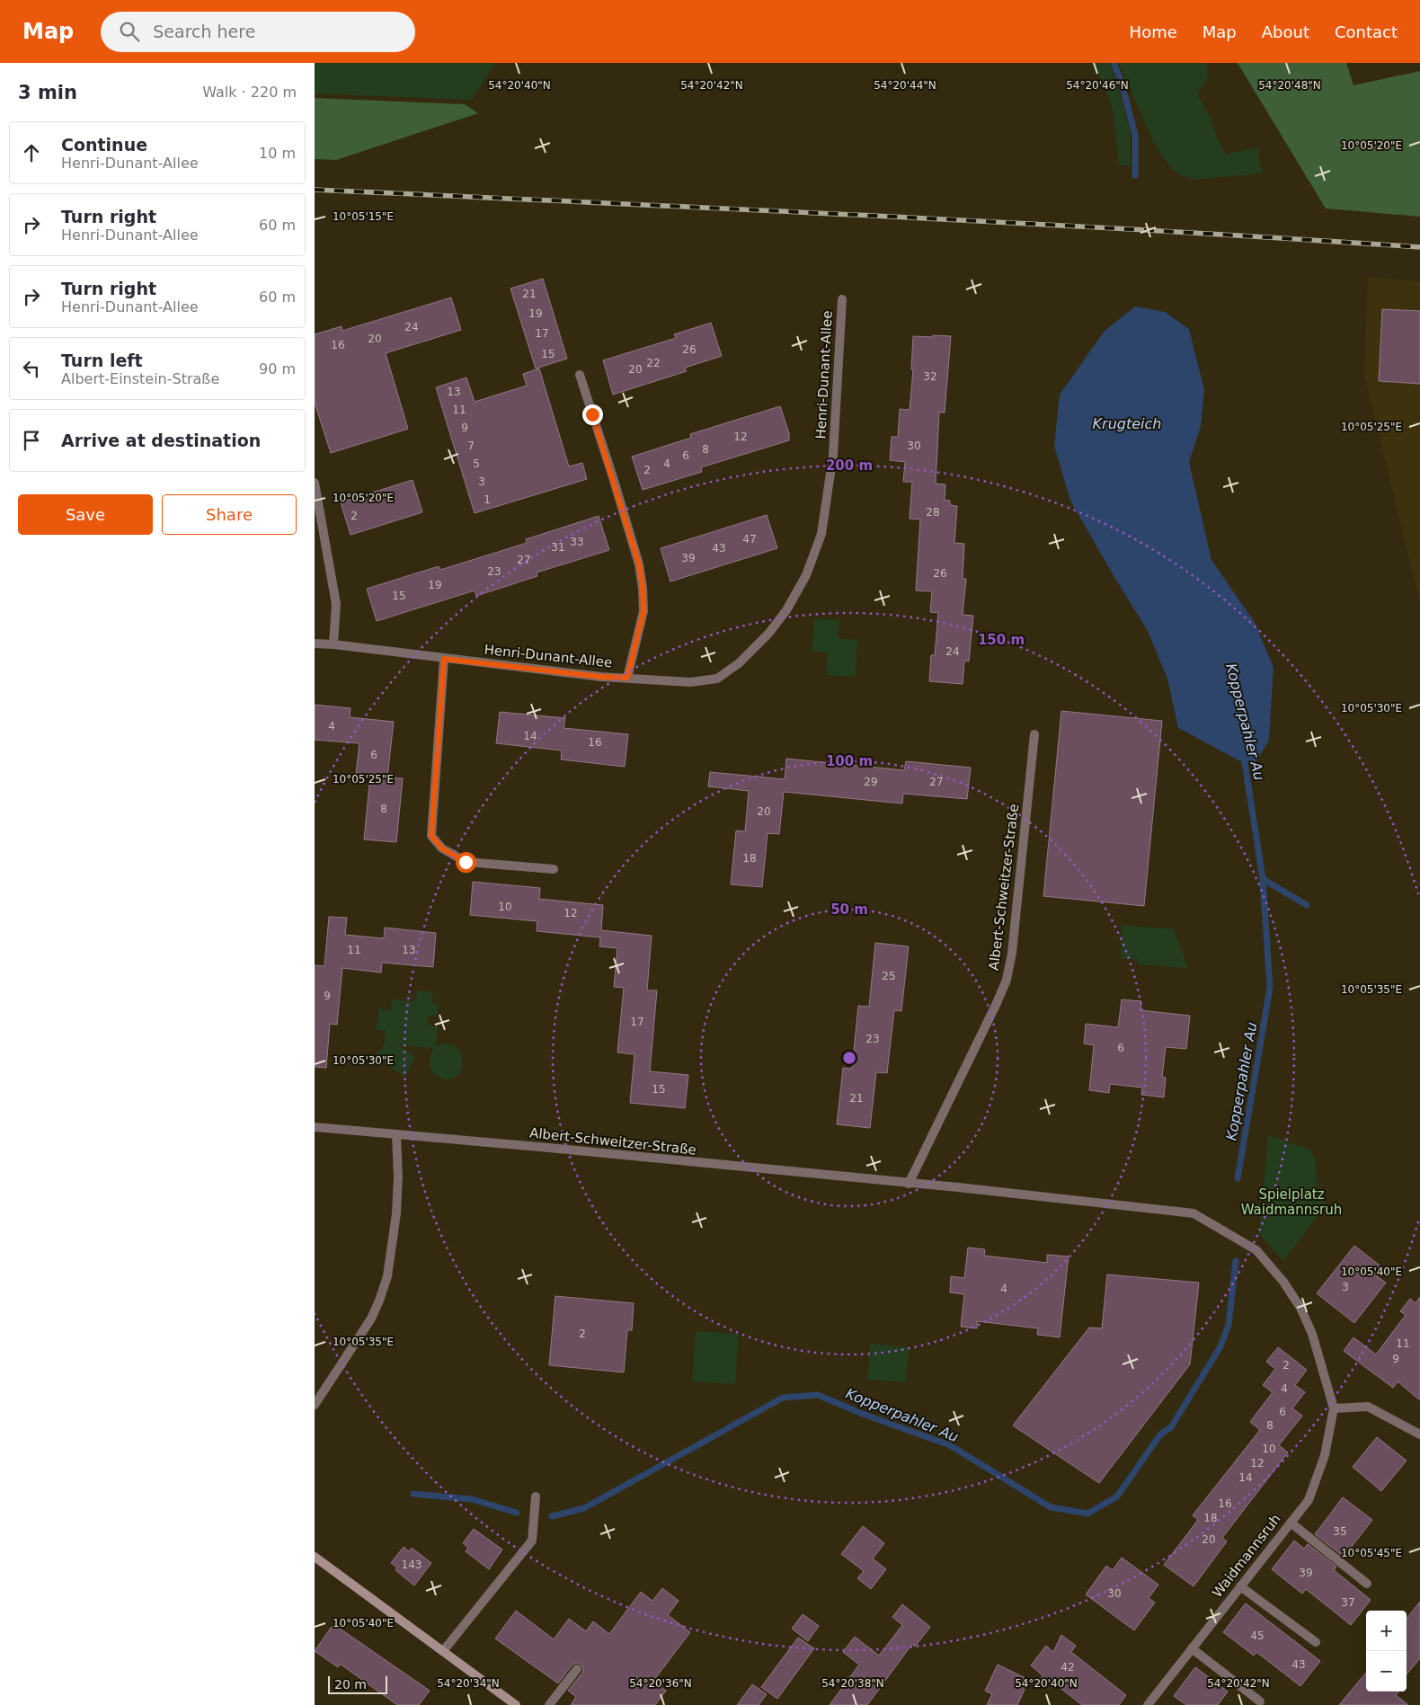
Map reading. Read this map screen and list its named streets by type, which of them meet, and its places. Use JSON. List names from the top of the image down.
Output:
{
  "streets": {
    "street": ["Henri-Dunant-Allee", "Albert-Schweitzer-Straße", "Waidmannsruh"]
  },
  "crossings": [
    ["Albert-Schweitzer-Straße", "Waidmannsruh"]
  ],
  "water": ["Krugteich", "Kopperpahler Au"],
  "parks": ["Spielplatz Waidmannsruh"],
  "house_numbers": [
    "21",
    "19",
    "24",
    "17",
    "20",
    "16",
    "26",
    "15",
    "22",
    "20",
    "32",
    "13",
    "11",
    "9",
    "12",
    "7",
    "30",
    "8",
    "6",
    "5",
    "4",
    "2",
    "3",
    "1",
    "28",
    "2",
    "47",
    "33",
    "31",
    "43",
    "39",
    "27",
    "23",
    "26",
    "19",
    "15",
    "24",
    "4",
    "14",
    "16",
    "6",
    "29",
    "27",
    "8",
    "20",
    "18",
    "10",
    "12",
    "11",
    "13",
    "25",
    "9",
    "17",
    "23",
    "6",
    "15",
    "21",
    "3",
    "4",
    "2",
    "11",
    "9",
    "2",
    "4",
    "6",
    "8",
    "10",
    "12",
    "14",
    "16",
    "18",
    "35",
    "20",
    "143",
    "39",
    "30",
    "37",
    "45",
    "43",
    "42"
  ],
  "scale_bar": "20 m",
  "page": {
    "header": "Map",
    "search": "Search here",
    "nav": [
      "Home",
      "Map",
      "About",
      "Contact"
    ],
    "heading": ["3 min", "Walk · 220 m"],
    "list": [
      ["Continue", "Henri-Dunant-Allee", "10 m"],
      ["Turn right", "Henri-Dunant-Allee", "60 m"],
      ["Turn right", "Henri-Dunant-Allee", "60 m"],
      ["Turn left", "Albert-Einstein-Straße", "90 m"],
      "Arrive at destination"
    ],
    "buttons": ["Save", "Share"],
    "map_buttons": ["+", "−"],
    "scale": "20 m"
  },
  "coordinates": [
    "54°20'40\"N",
    "54°20'42\"N",
    "54°20'44\"N",
    "54°20'46\"N",
    "54°20'48\"N",
    "10°05'20\"E",
    "10°05'15\"E",
    "10°05'25\"E",
    "10°05'30\"E",
    "10°05'35\"E",
    "10°05'40\"E",
    "10°05'45\"E",
    "54°20'34\"N",
    "54°20'36\"N",
    "54°20'38\"N"
  ],
  "rings": [
    "200 m",
    "150 m",
    "100 m",
    "50 m"
  ]
}
